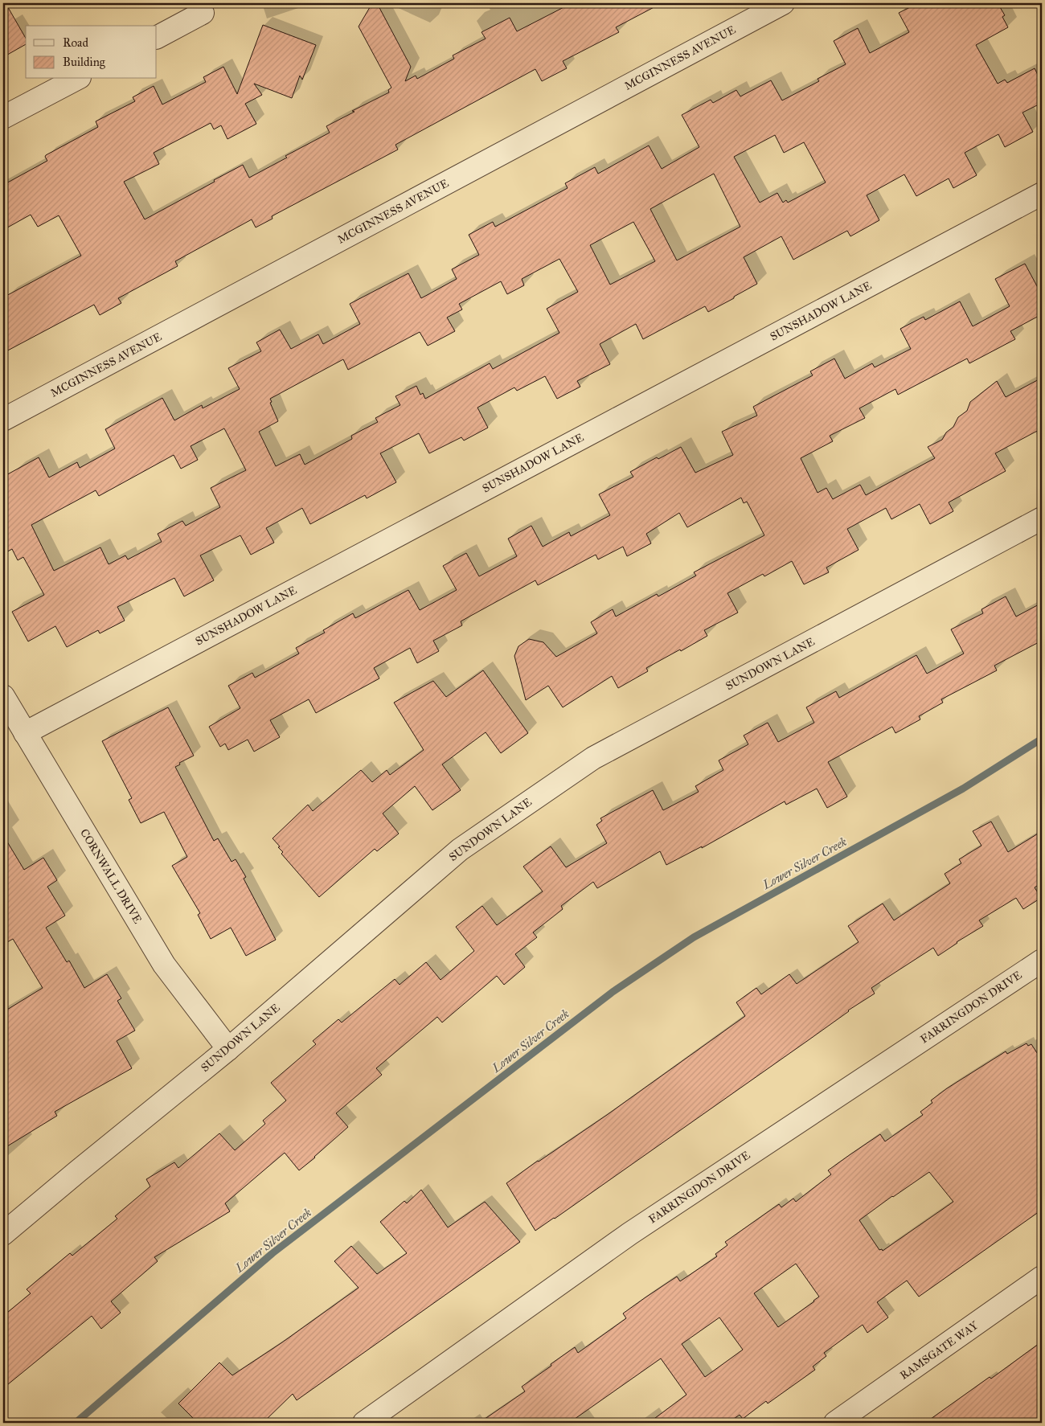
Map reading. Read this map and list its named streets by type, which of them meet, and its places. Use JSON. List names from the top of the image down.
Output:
{
  "streets": {
    "street": [
      "MCGINNESS AVENUE",
      "SUNSHADOW LANE",
      "SUNDOWN LANE",
      "CORNWALL DRIVE",
      "FARRINGDON DRIVE",
      "RAMSGATE WAY"
    ]
  },
  "crossings": [
    ["SUNSHADOW LANE", "CORNWALL DRIVE"],
    ["SUNDOWN LANE", "CORNWALL DRIVE"]
  ],
  "water": ["Lower Silver Creek"],
  "legend": ["Road", "Building"]
}
